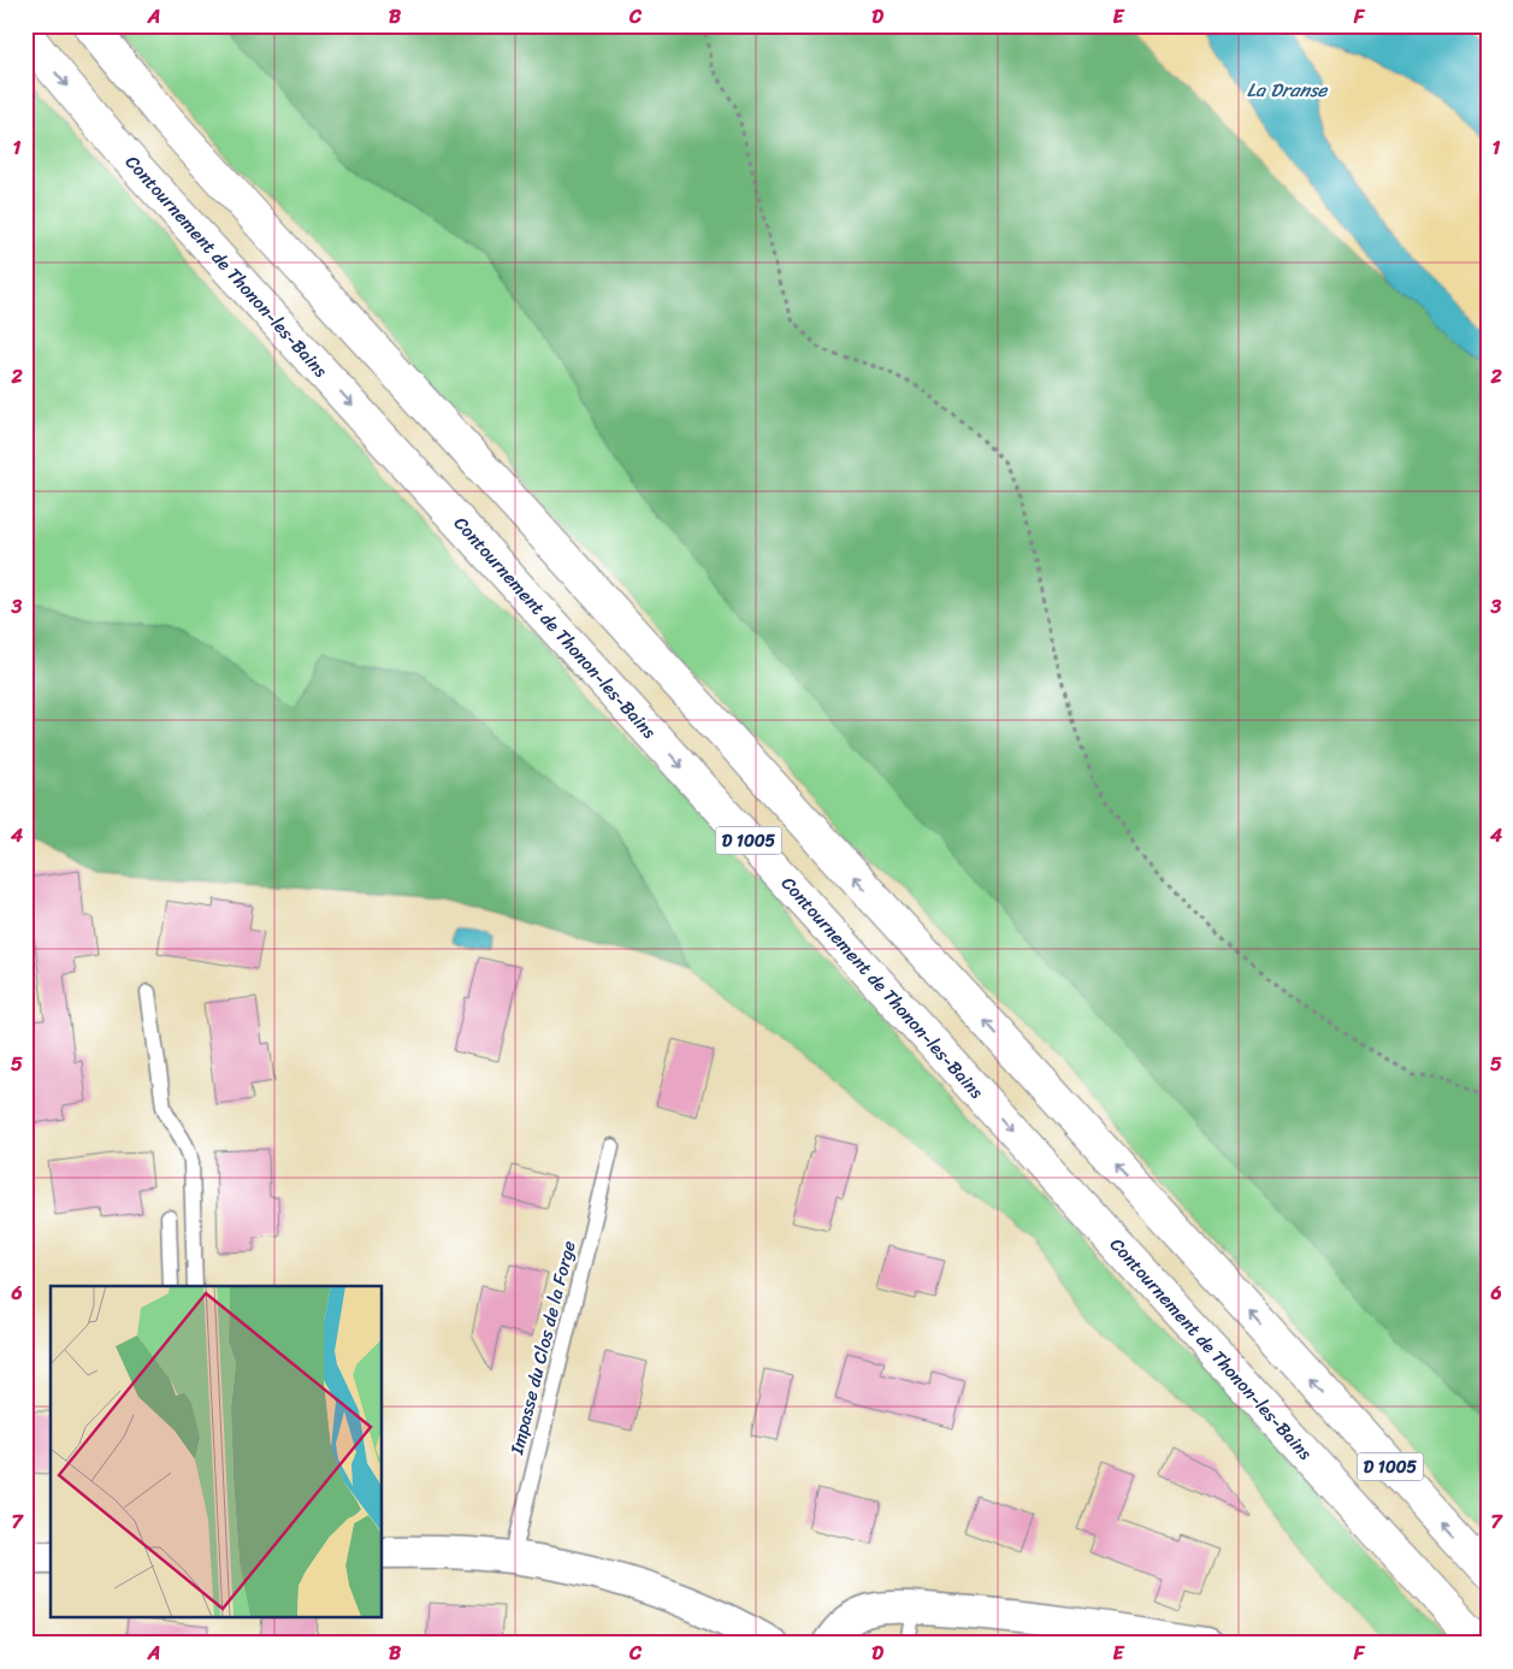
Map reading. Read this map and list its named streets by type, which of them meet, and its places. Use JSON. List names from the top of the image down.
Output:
{
  "streets": {
    "highway": ["Contournement de Thonon-les-Bains", "D 1005"],
    "lane": ["Impasse du Clos de la Forge"]
  },
  "water": ["La Dranse"],
  "grid": {
    "columns": [
      "A",
      "B",
      "C",
      "D",
      "E",
      "F"
    ],
    "rows": [
      "1",
      "2",
      "3",
      "4",
      "5",
      "6",
      "7"
    ]
  }
}
